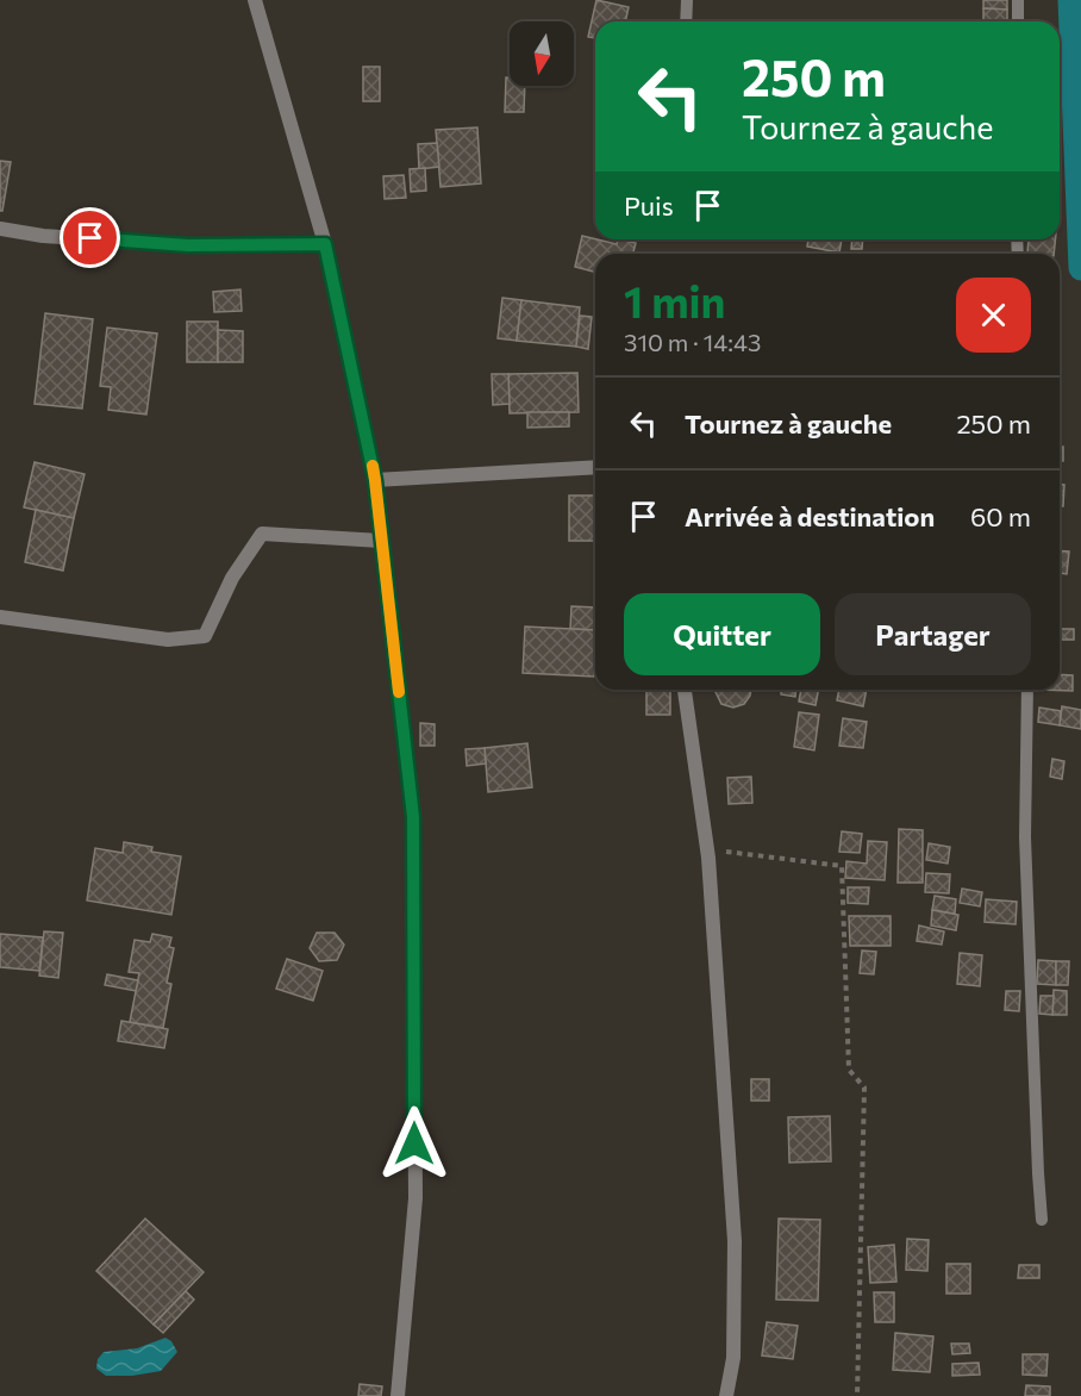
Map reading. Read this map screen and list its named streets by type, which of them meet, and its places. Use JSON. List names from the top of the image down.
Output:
{
  "north": "bottom",
  "page": {
    "turn": ["250 m", "Tournez à gauche"],
    "then": "Puis",
    "heading": ["1 min", "310 m · 14:43"],
    "list": [
      {
        "name": "Tournez à gauche",
        "value": "250 m"
      },
      {
        "name": "Arrivée à destination",
        "value": "60 m"
      }
    ],
    "buttons": ["Quitter", "Partager"]
  }
}
